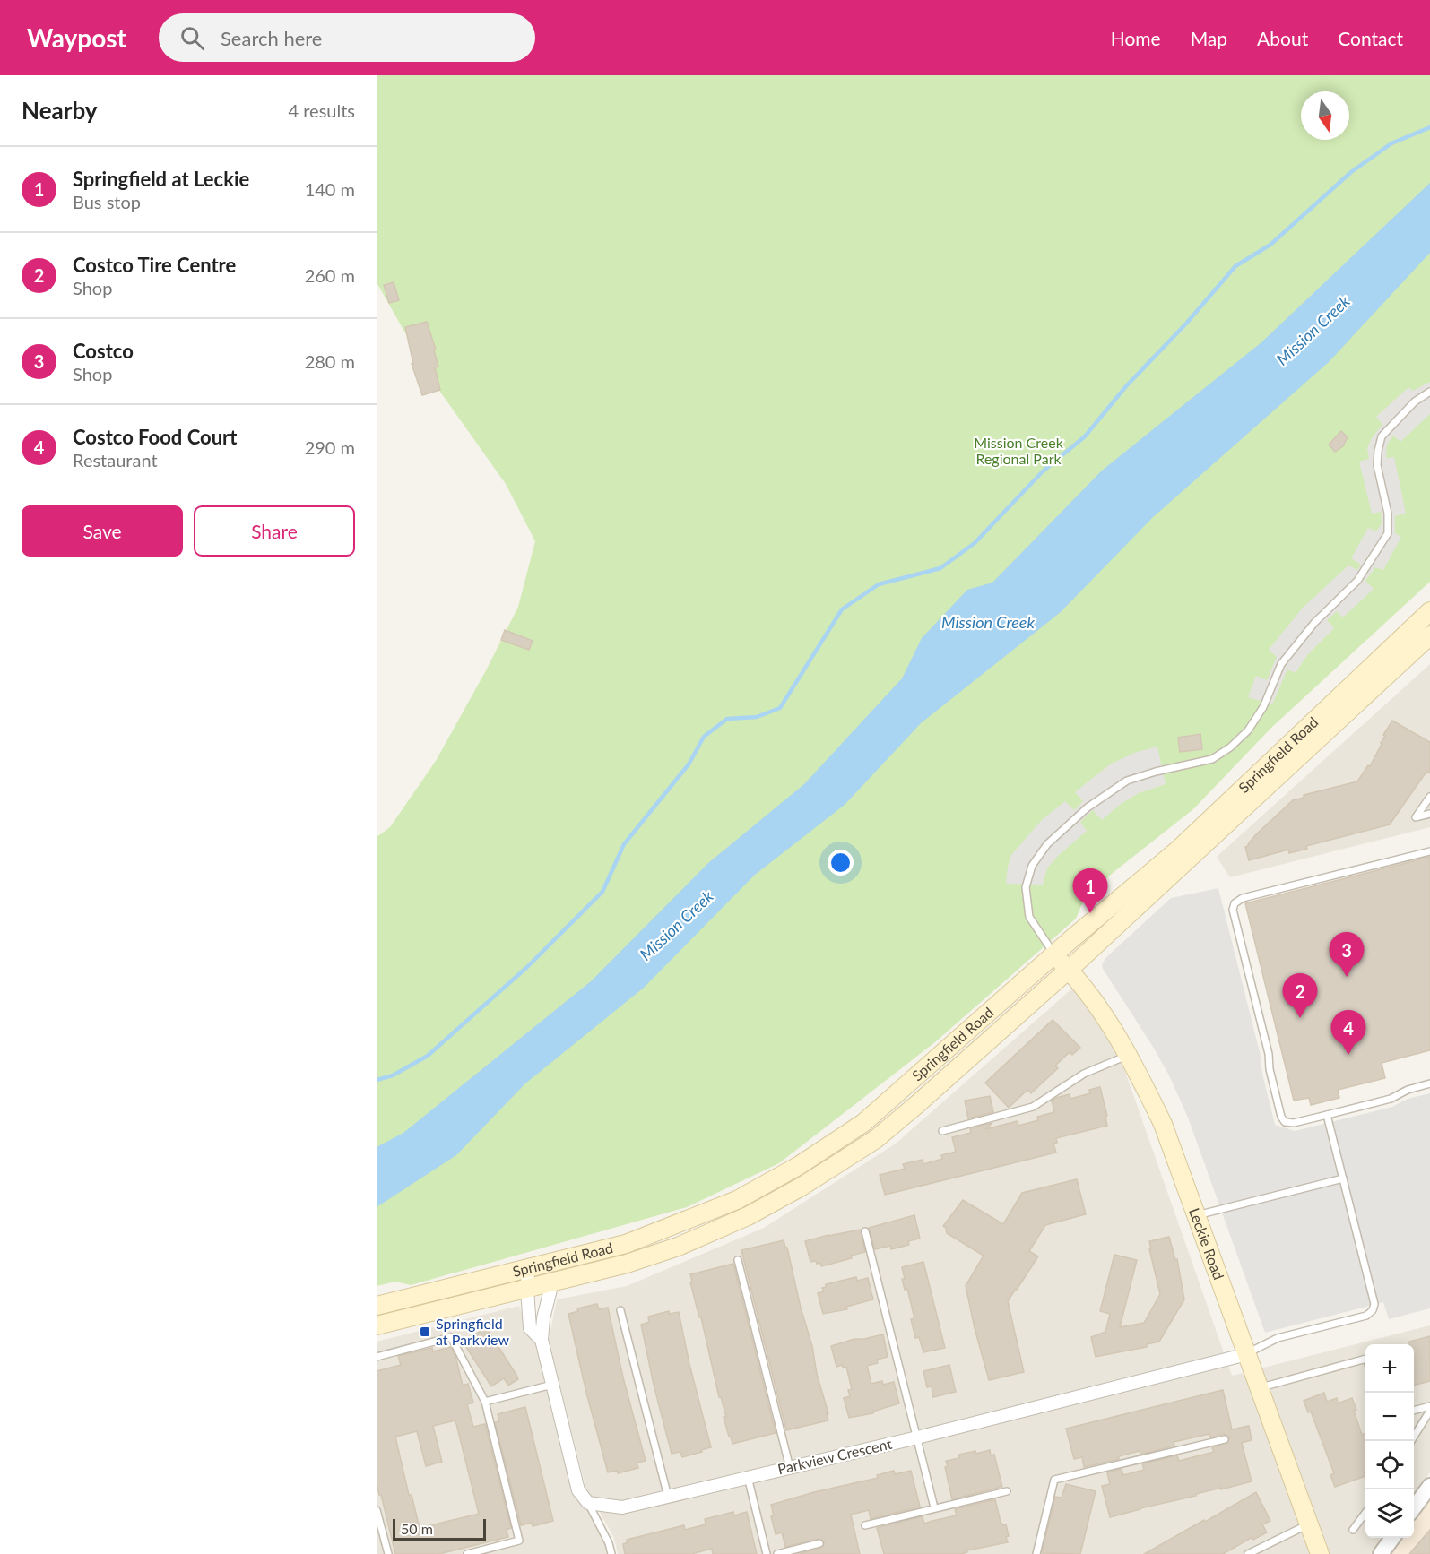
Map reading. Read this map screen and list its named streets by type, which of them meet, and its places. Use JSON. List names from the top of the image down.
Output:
{
  "streets": {
    "main road": ["Springfield Road", "Leckie Road"],
    "street": ["Parkview Crescent"]
  },
  "crossings": [
    ["Springfield Road", "Leckie Road"],
    ["Leckie Road", "Parkview Crescent"]
  ],
  "water": ["Mission Creek"],
  "parks": ["Mission Creek Regional Park"],
  "places": {
    "transit": ["Springfield at Parkview"]
  },
  "scale_bar": "50 m",
  "north": "bottom",
  "page": {
    "header": "Waypost",
    "search": "Search here",
    "nav": [
      "Home",
      "Map",
      "About",
      "Contact"
    ],
    "heading": ["Nearby", "4 results"],
    "list": [
      {
        "mark": "1",
        "name": "Springfield at Leckie",
        "note": "Bus stop",
        "value": "140 m"
      },
      {
        "mark": "2",
        "name": "Costco Tire Centre",
        "note": "Shop",
        "value": "260 m"
      },
      {
        "mark": "3",
        "name": "Costco",
        "note": "Shop",
        "value": "280 m"
      },
      {
        "mark": "4",
        "name": "Costco Food Court",
        "note": "Restaurant",
        "value": "290 m"
      }
    ],
    "buttons": ["Save", "Share"],
    "pins": [
      "1",
      "3",
      "2",
      "4"
    ],
    "map_buttons": ["+", "−"],
    "scale": "50 m"
  }
}
